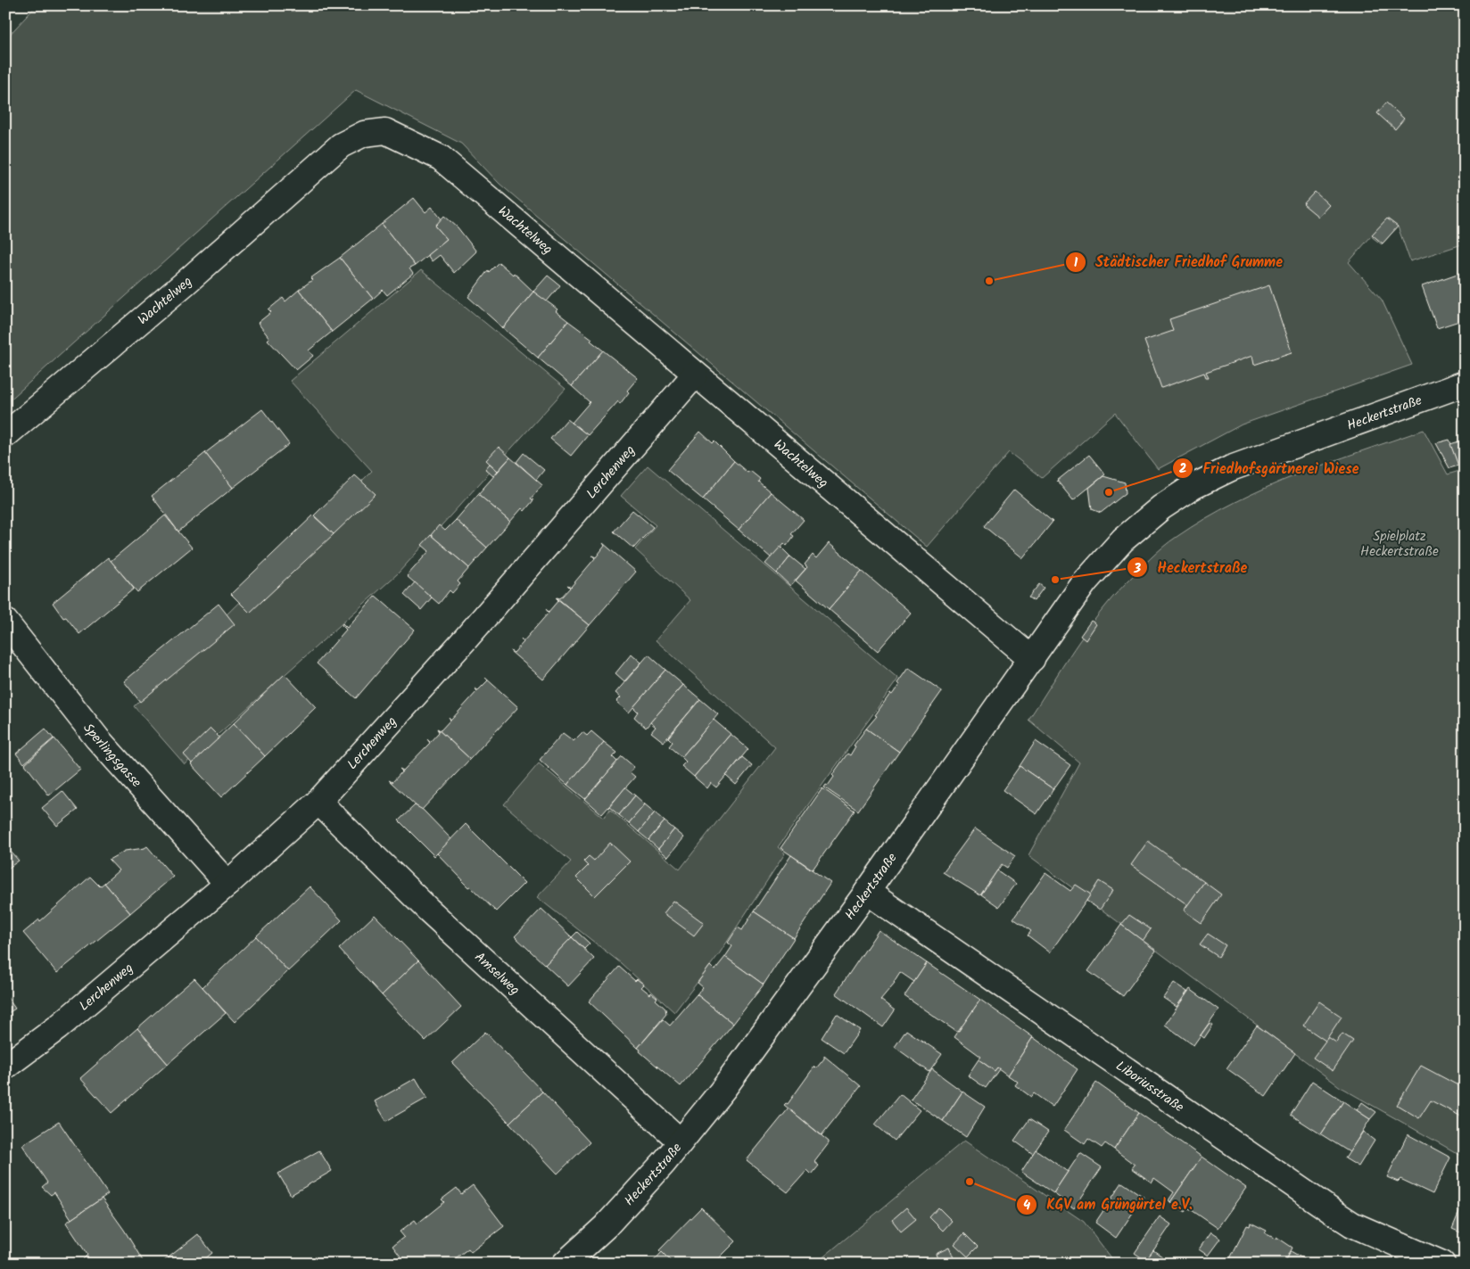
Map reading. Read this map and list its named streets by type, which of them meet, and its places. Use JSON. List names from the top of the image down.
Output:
{
  "streets": {
    "street": [
      "Wachtelweg",
      "Heckertstraße",
      "Lerchenweg",
      "Sperlingsgasse",
      "Amselweg",
      "Liboriusstraße"
    ]
  },
  "crossings": [
    ["Wachtelweg", "Heckertstraße"],
    ["Wachtelweg", "Lerchenweg"],
    ["Heckertstraße", "Amselweg"],
    ["Heckertstraße", "Liboriusstraße"],
    ["Lerchenweg", "Sperlingsgasse"],
    ["Lerchenweg", "Amselweg"]
  ],
  "parks": ["Spielplatz Heckertstraße"],
  "places": [
    "Städtischer Friedhof Grumme",
    "Friedhofsgärtnerei Wiese",
    "Heckertstraße",
    "KGV am Grüngürtel e.V."
  ]
}
